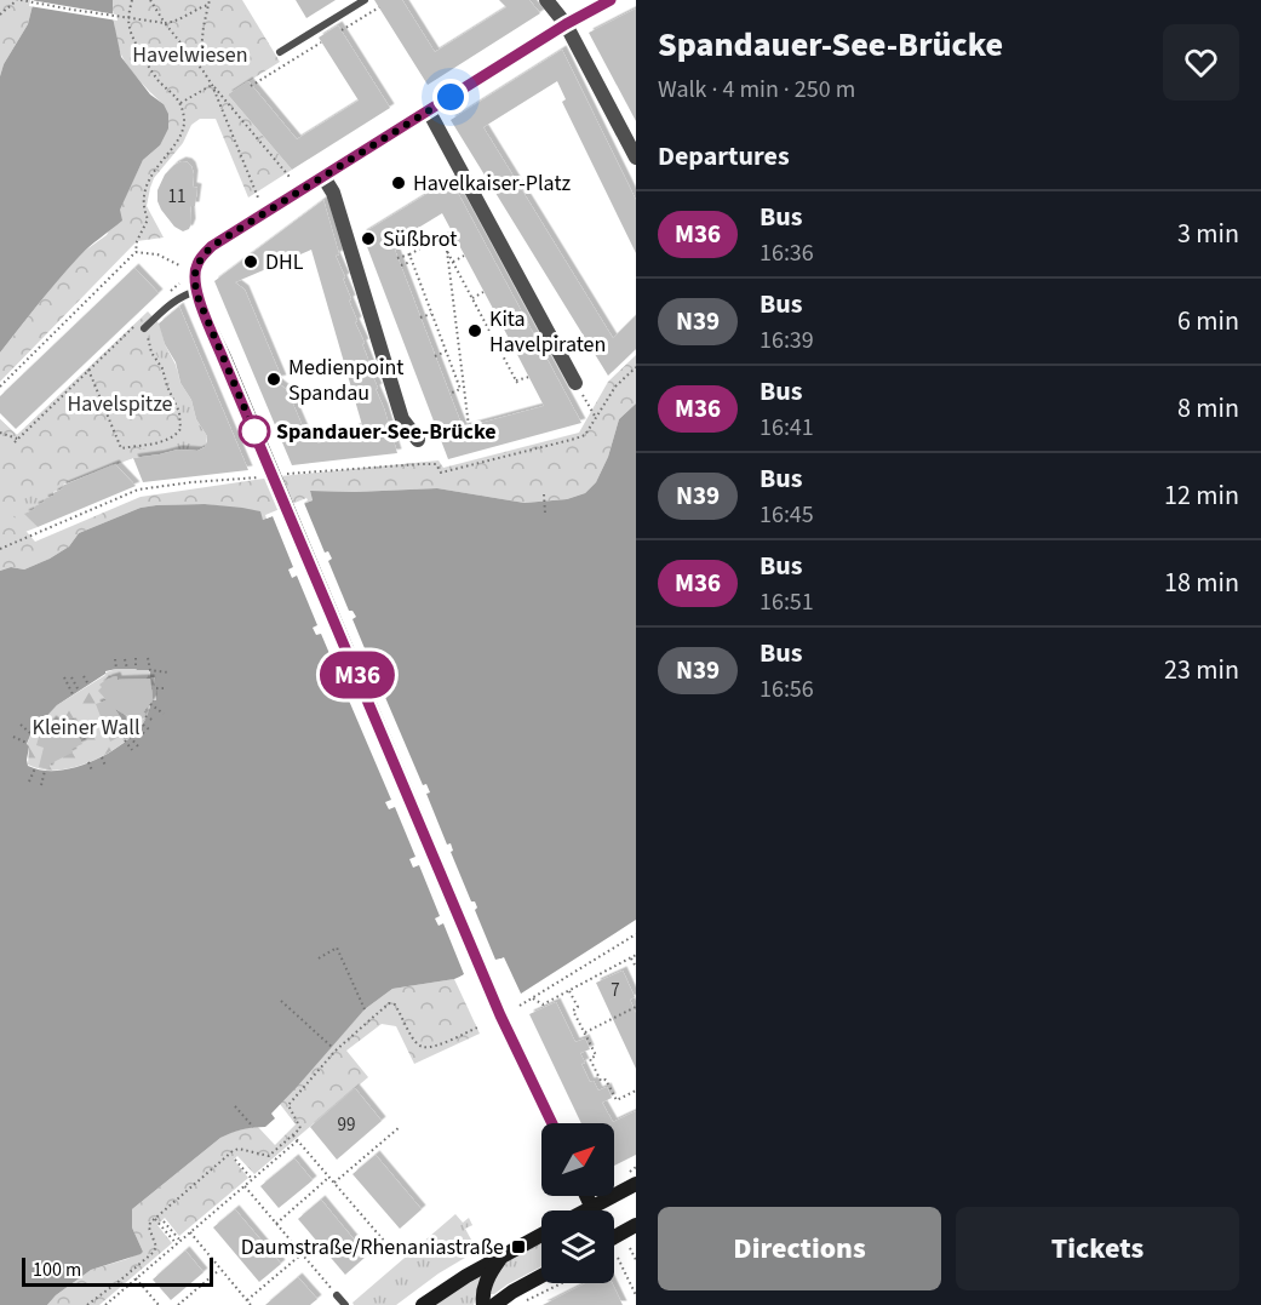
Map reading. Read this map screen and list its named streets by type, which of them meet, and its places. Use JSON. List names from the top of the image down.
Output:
{
  "parks": ["Havelwiesen", "Havelspitze", "Kleiner Wall"],
  "places": {
    "other": [
      "Havelkaiser-Platz",
      "Süßbrot",
      "DHL",
      "Kita Havelpiraten",
      "Medienpoint Spandau",
      "Spandauer-See-Brücke"
    ],
    "transit": ["Daumstraße/Rhenaniastraße"]
  },
  "lines": ["bus line M36"],
  "house_numbers": ["11", "7", "99"],
  "scale_bar": "100 m",
  "north": "top right",
  "page": {
    "on_map": "M36",
    "heading": [
      ["Spandauer-See-Brücke", "Walk · 4 min · 250 m"],
      "Departures"
    ],
    "list": [
      {
        "mark": "M36",
        "name": "Bus",
        "note": "16:36",
        "value": "3 min"
      },
      {
        "mark": "N39",
        "name": "Bus",
        "note": "16:39",
        "value": "6 min"
      },
      {
        "mark": "M36",
        "name": "Bus",
        "note": "16:41",
        "value": "8 min"
      },
      {
        "mark": "N39",
        "name": "Bus",
        "note": "16:45",
        "value": "12 min"
      },
      {
        "mark": "M36",
        "name": "Bus",
        "note": "16:51",
        "value": "18 min"
      },
      {
        "mark": "N39",
        "name": "Bus",
        "note": "16:56",
        "value": "23 min"
      }
    ],
    "buttons": ["Directions", "Tickets"],
    "scale": "100 m"
  }
}
